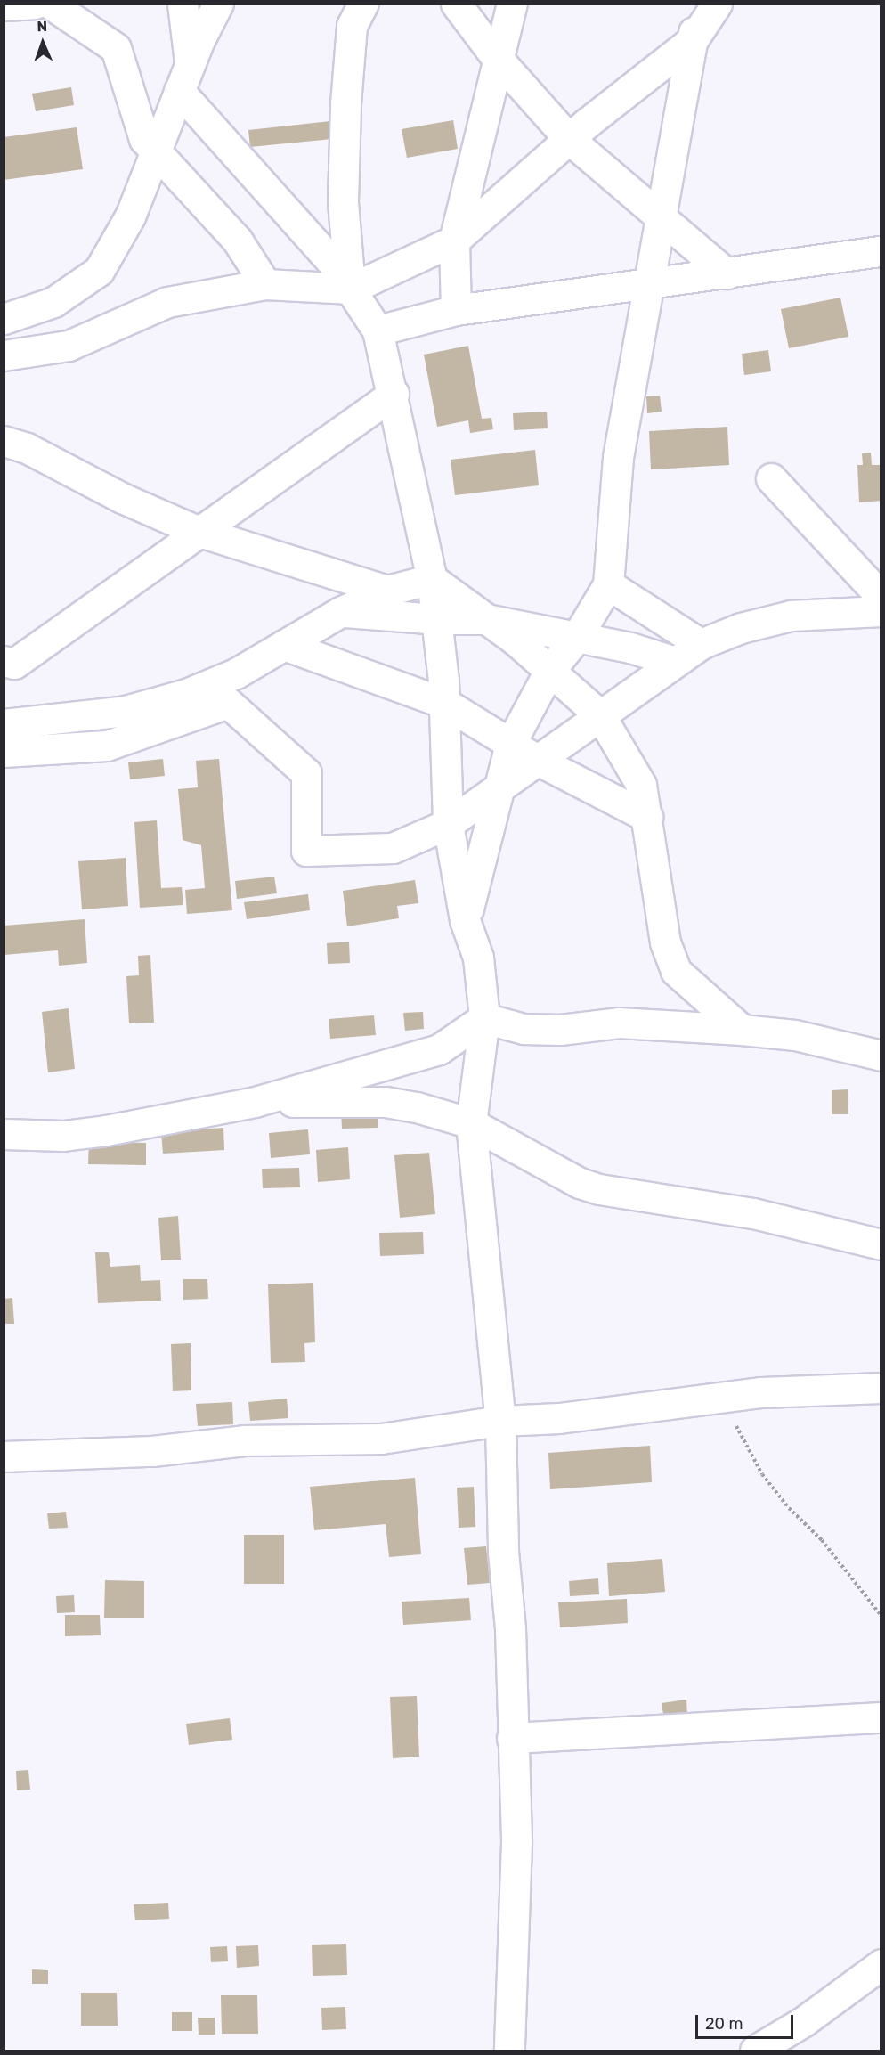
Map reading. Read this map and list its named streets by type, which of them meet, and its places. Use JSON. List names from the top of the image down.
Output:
{
  "scale_bar": "20 m",
  "north": "top"
}
